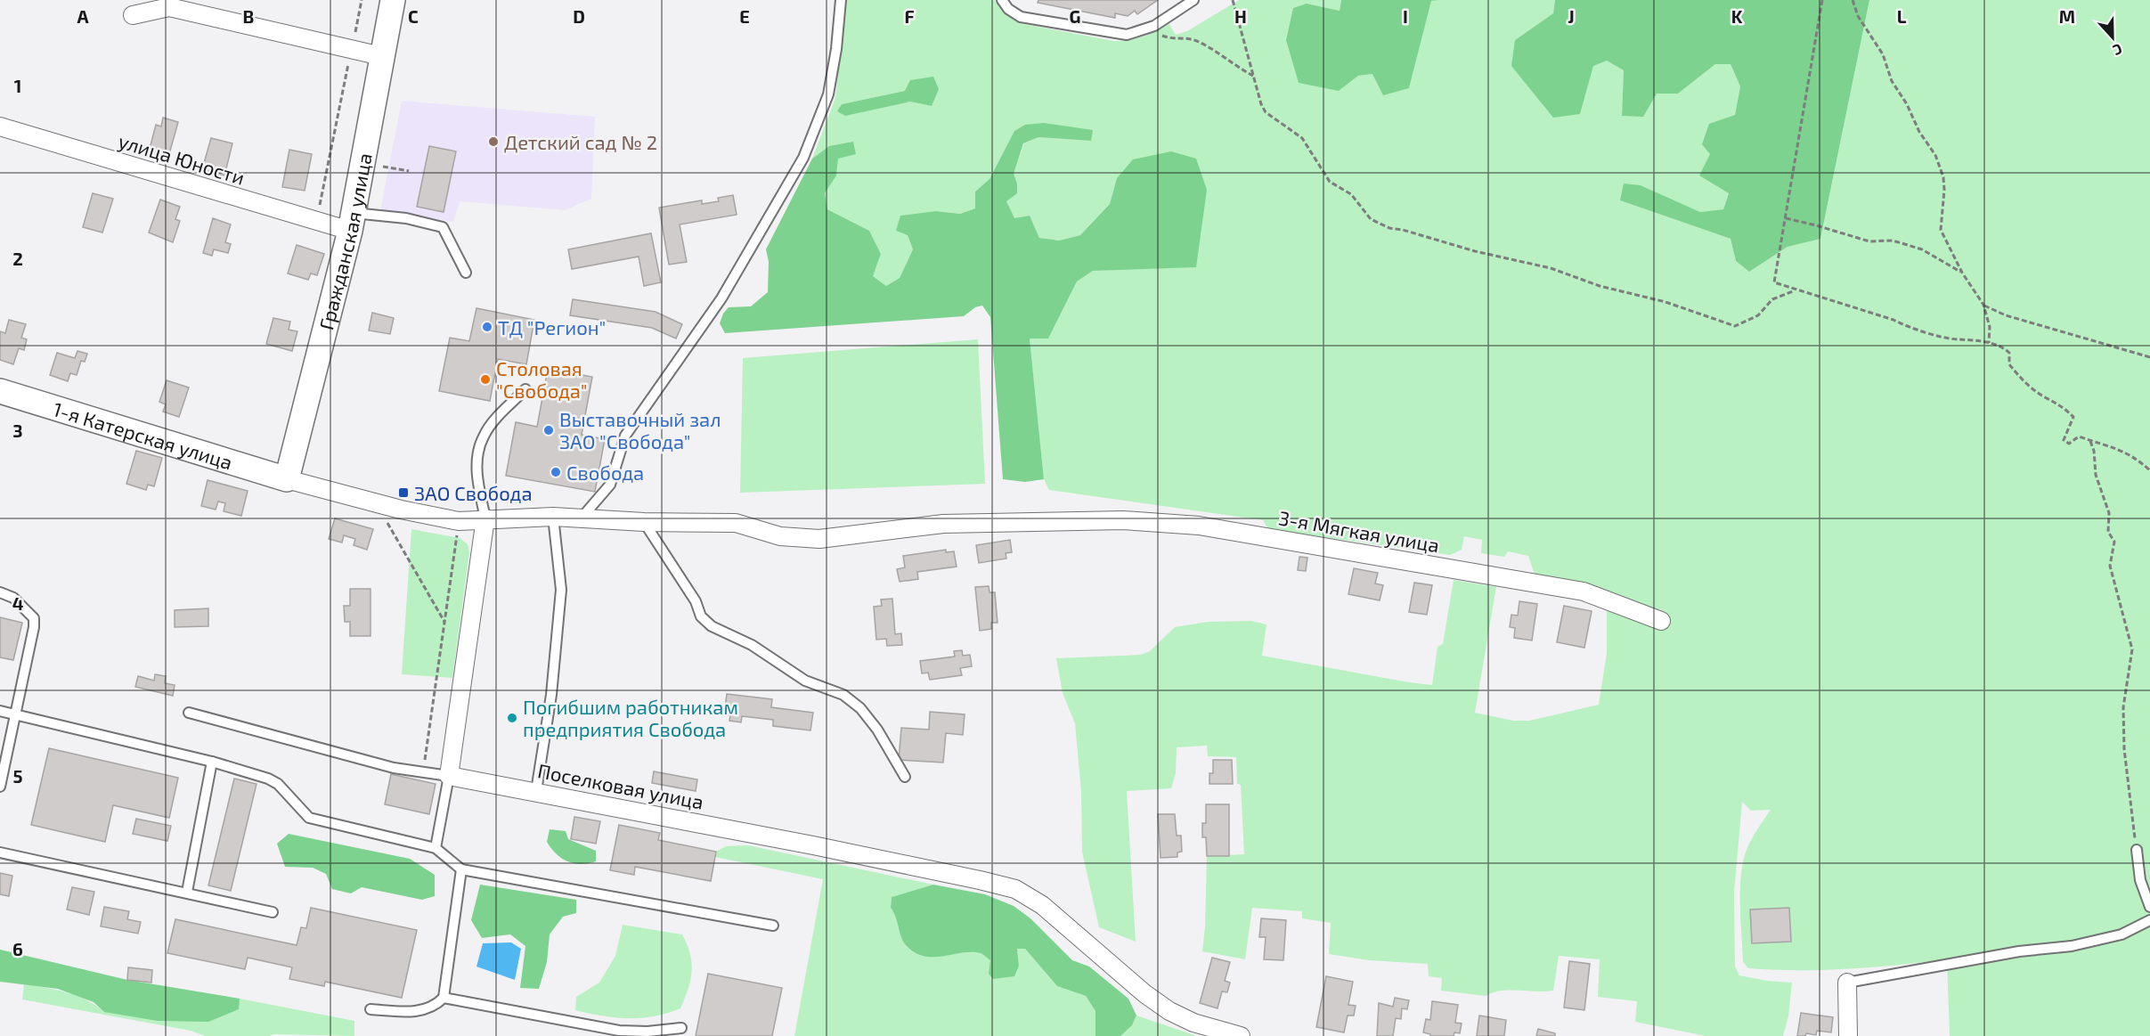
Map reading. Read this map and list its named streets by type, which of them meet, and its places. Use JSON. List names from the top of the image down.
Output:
{
  "streets": {
    "street": [
      "улица Юности",
      "Гражданская улица",
      "1-я Катерская улица",
      "3-я Мягкая улица",
      "Поселковая улица"
    ]
  },
  "crossings": [
    ["улица Юности", "Гражданская улица"],
    ["Гражданская улица", "1-я Катерская улица"]
  ],
  "places": {
    "other": [
      "Детский сад № 2",
      "ТД \"Регион\"",
      "Столовая \"Свобода\"",
      "Выставочный зал ЗАО \"Свобода\"",
      "Свобода",
      "Погибшим работникам предприятия Свобода"
    ],
    "transit": ["ЗАО Свобода"]
  },
  "north": "bottom",
  "grid": {
    "columns": [
      "A",
      "B",
      "C",
      "D",
      "E",
      "F",
      "G",
      "H",
      "I",
      "J",
      "K",
      "L",
      "M"
    ],
    "rows": [
      "1",
      "2",
      "3",
      "4",
      "5",
      "6"
    ]
  }
}
